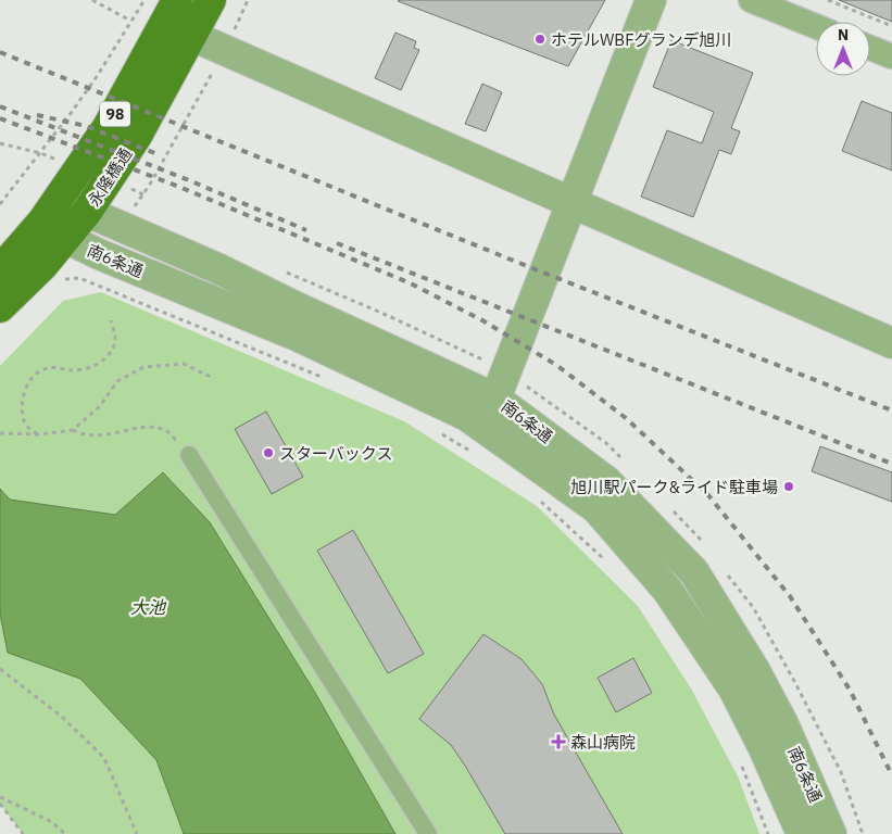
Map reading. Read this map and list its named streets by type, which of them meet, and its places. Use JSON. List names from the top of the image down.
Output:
{
  "streets": {
    "main road": ["98", "永隆橋通"],
    "street": ["南6条通"]
  },
  "crossings": [
    ["永隆橋通", "南6条通"]
  ],
  "water": ["大池"],
  "places": {
    "other": ["ホテルWBFグランデ旭川", "スターバックス", "旭川駅パーク&ライド駐車場"],
    "health": ["森山病院"]
  },
  "north": "top"
}
